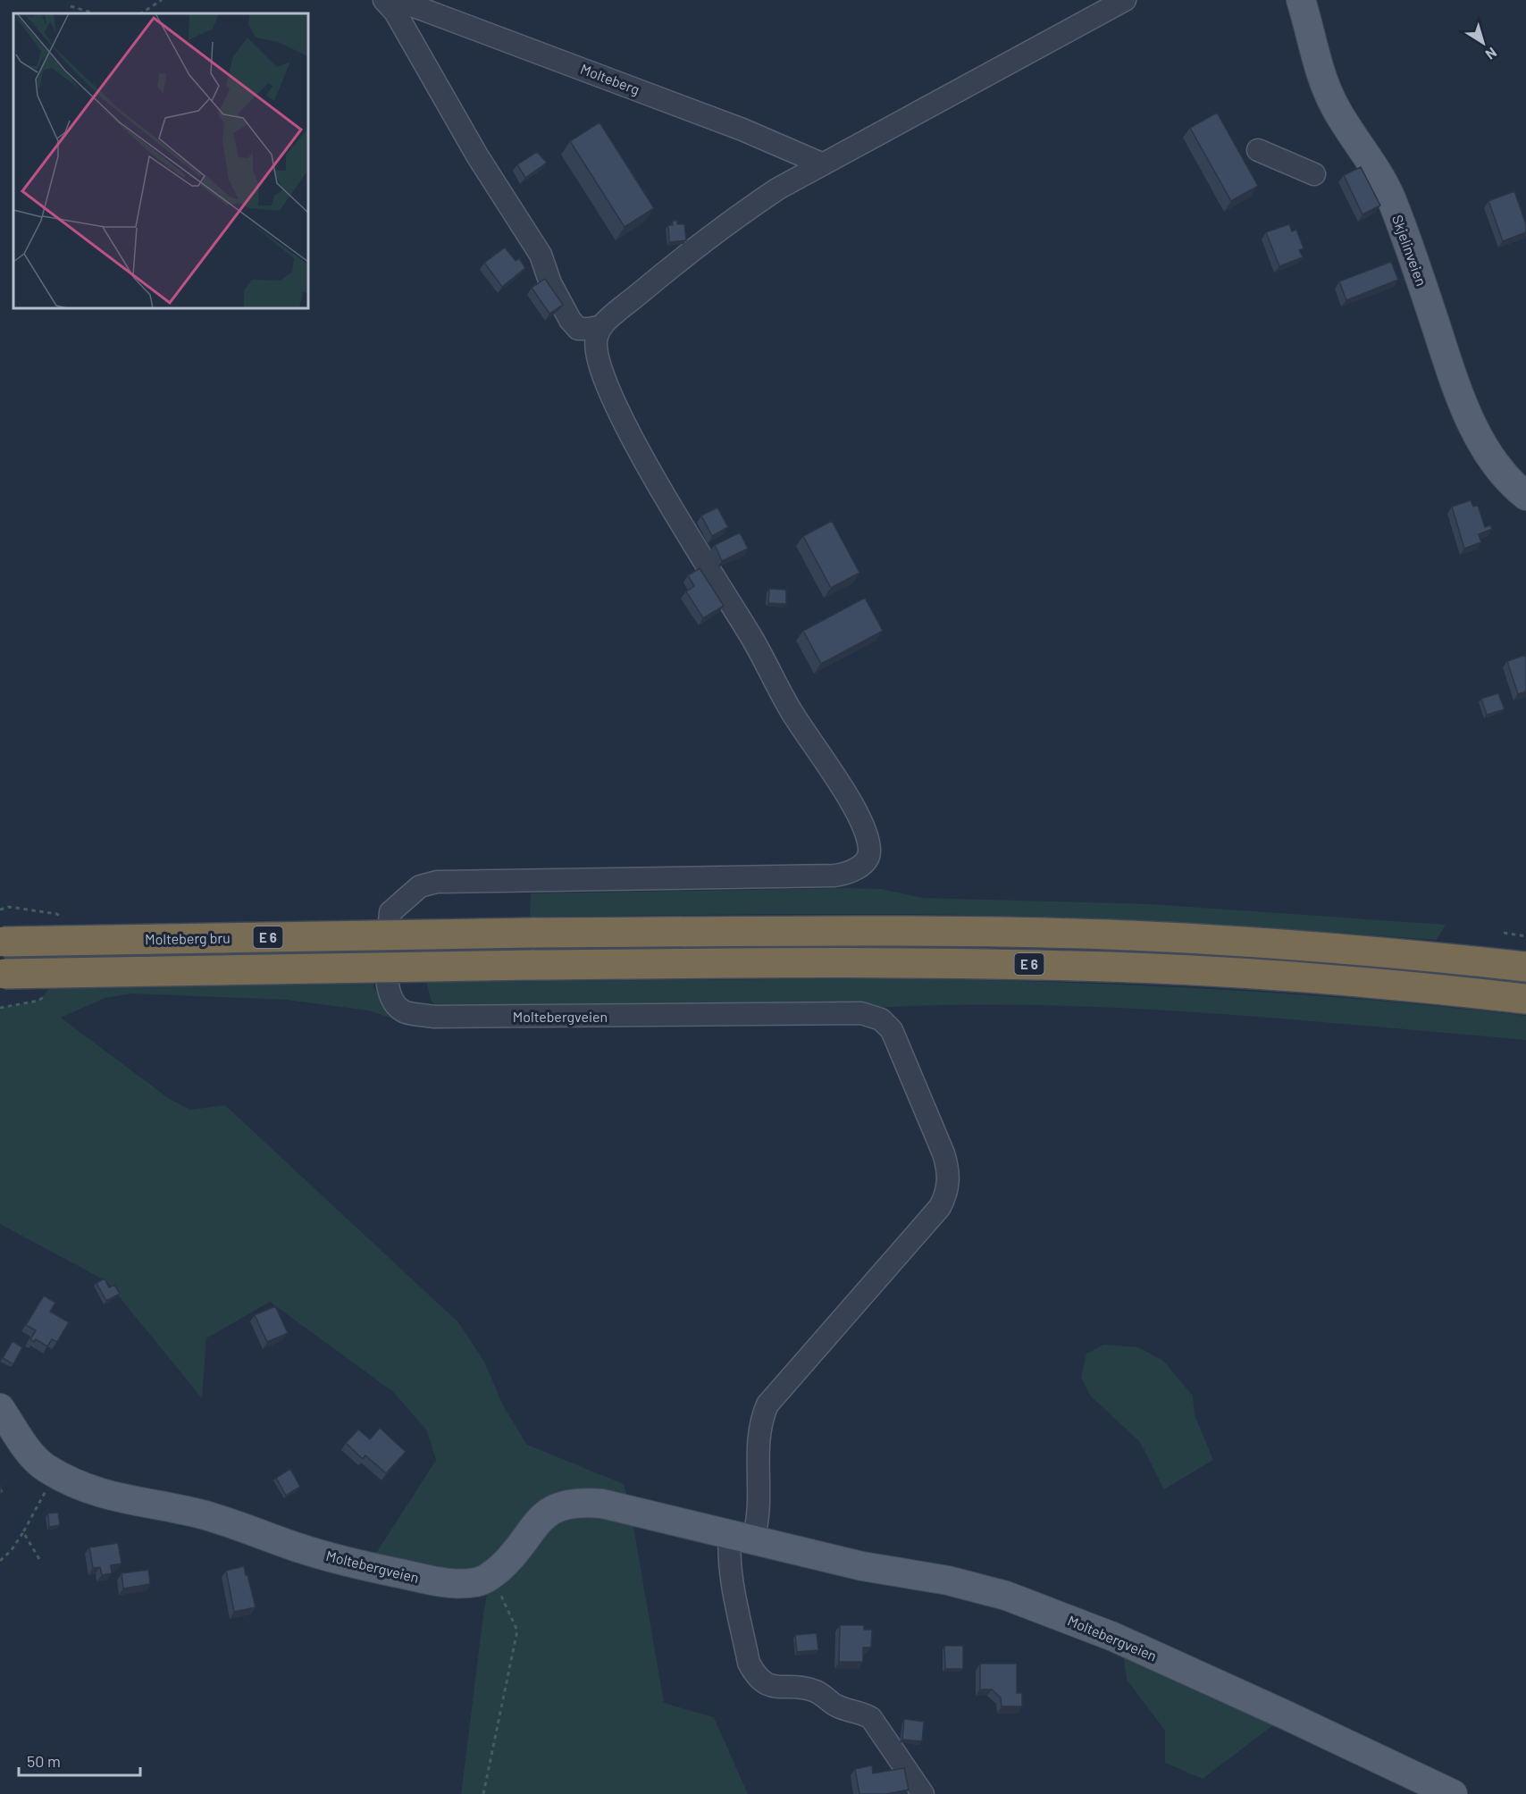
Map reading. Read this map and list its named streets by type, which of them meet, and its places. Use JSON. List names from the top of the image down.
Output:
{
  "streets": {
    "highway": ["E 6", "Molteberg bru"],
    "main road": ["Skjelinveien", "Moltebergveien"],
    "street": ["Molteberg"]
  },
  "scale_bar": "50 m",
  "north": "bottom right"
}
